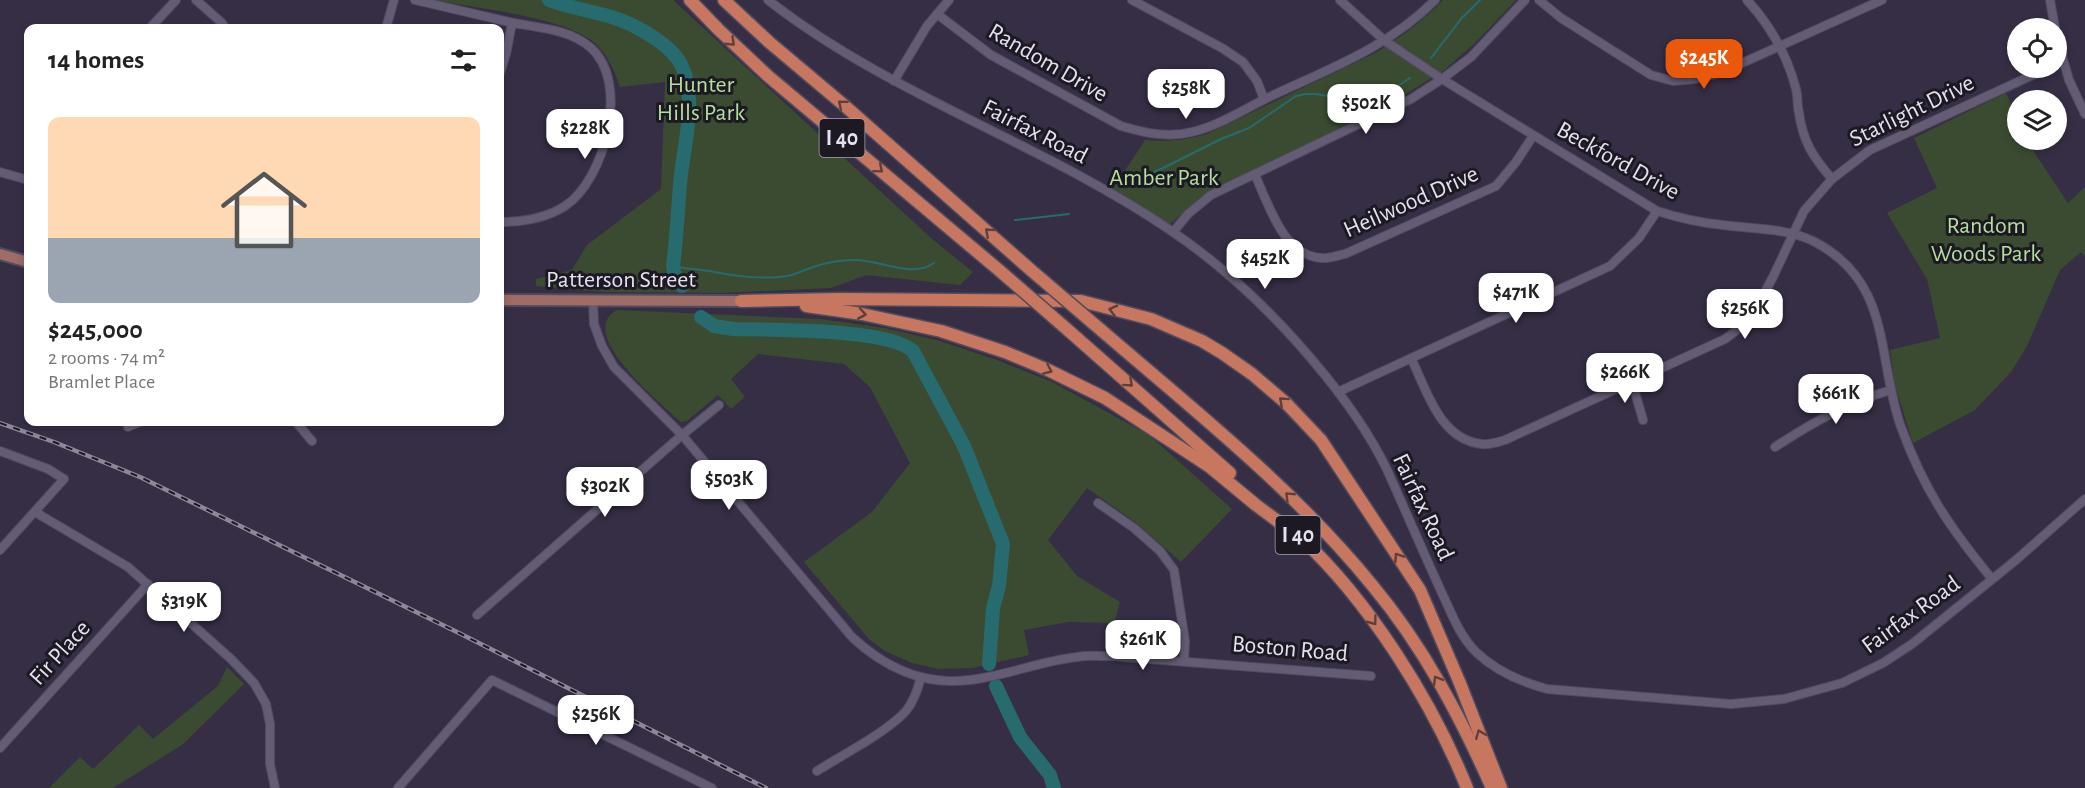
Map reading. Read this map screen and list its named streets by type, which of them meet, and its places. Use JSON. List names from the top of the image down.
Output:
{
  "streets": {
    "highway": ["I 40"],
    "main road": ["Patterson Street"],
    "street": [
      "Random Drive",
      "Starlight Drive",
      "Fairfax Road",
      "Beckford Drive",
      "Heilwood Drive",
      "Boston Road",
      "Fir Place"
    ]
  },
  "crossings": [
    ["Random Drive", "Beckford Drive"],
    ["Starlight Drive", "Beckford Drive"],
    ["Fairfax Road", "Beckford Drive"],
    ["Beckford Drive", "Heilwood Drive"],
    ["Patterson Street", "Boston Road"]
  ],
  "parks": ["Hunter Hills Park", "Amber Park", "Random Woods Park"],
  "page": {
    "heading": "14 homes",
    "price": [
      "$245K",
      "$258K",
      "$502K",
      "$228K",
      "$452K",
      "$471K",
      "$256K",
      "$266K",
      "$661K",
      "$503K",
      "$302K",
      "$319K",
      "$261K",
      "$256K"
    ],
    "list": [
      {
        "name": "$245,000",
        "note": "2 rooms · 74 m² · Bramlet Place"
      }
    ]
  }
}
